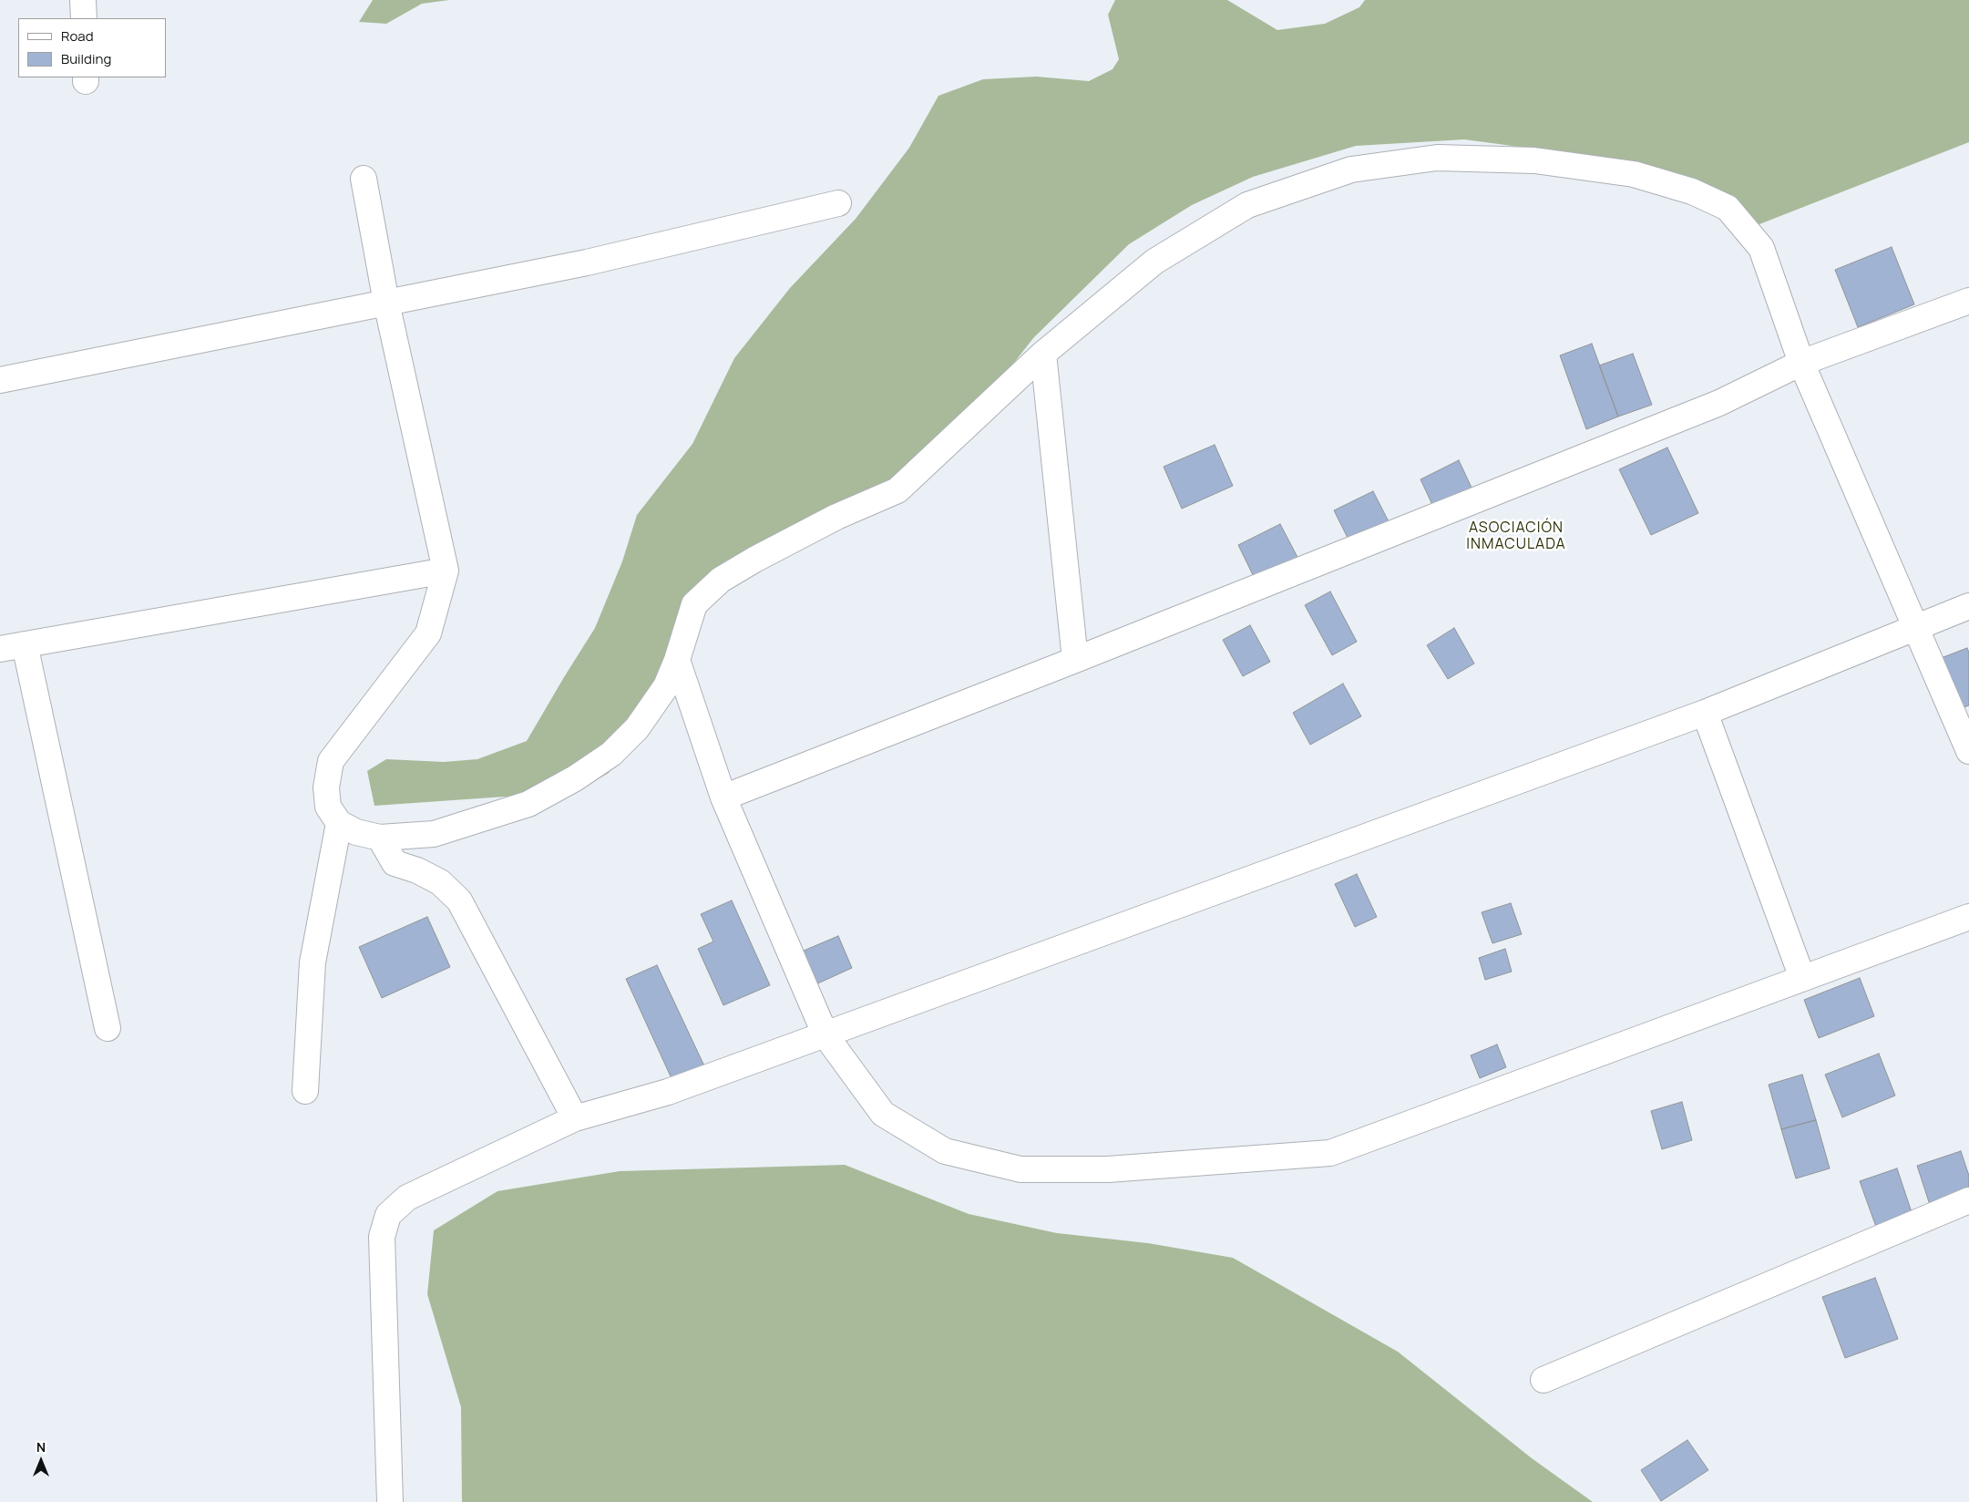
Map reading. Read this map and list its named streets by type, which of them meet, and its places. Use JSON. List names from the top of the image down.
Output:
{
  "districts": ["ASOCIACIÓN INMACULADA"],
  "legend": ["Road", "Building"],
  "north": "top"
}
